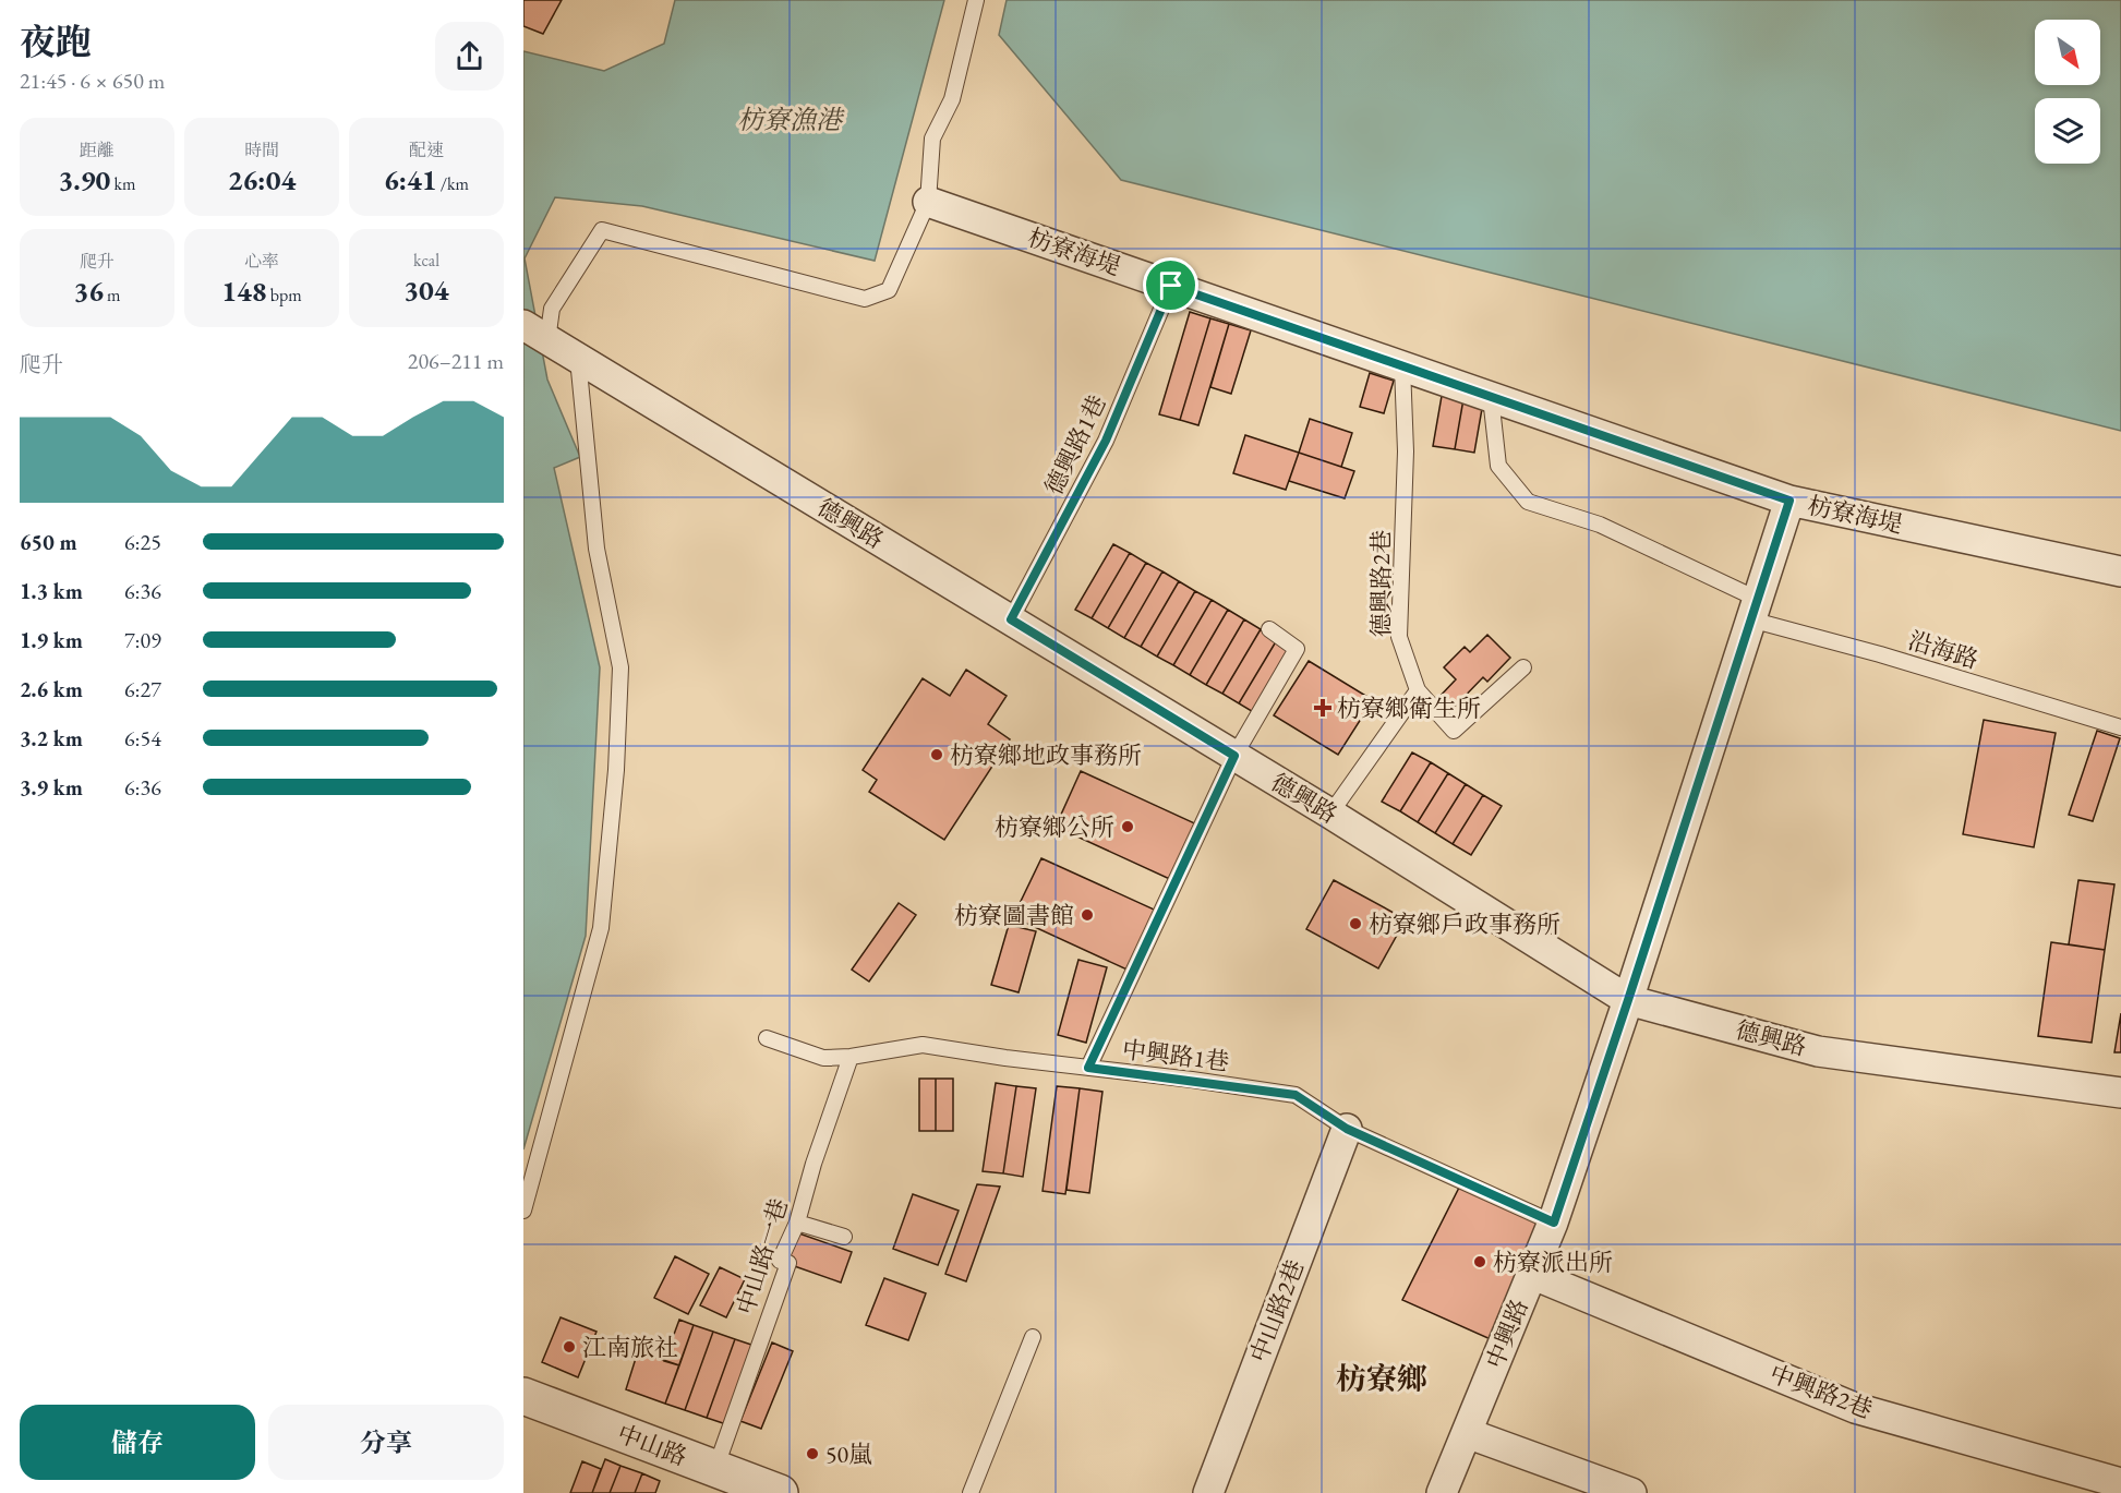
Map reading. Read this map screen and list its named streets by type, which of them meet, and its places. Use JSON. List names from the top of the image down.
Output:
{
  "streets": {
    "street": [
      "枋寮海堤",
      "德興路",
      "中山路2巷",
      "中興路",
      "中興路2巷",
      "中山路"
    ],
    "lane": [
      "德興路1巷",
      "德興路2巷",
      "沿海路",
      "中興路1巷",
      "中山路一巷"
    ]
  },
  "crossings": [
    ["枋寮海堤", "德興路1巷"],
    ["枋寮海堤", "德興路2巷"],
    ["枋寮海堤", "沿海路"],
    ["枋寮海堤", "中興路"],
    ["德興路1巷", "德興路"],
    ["德興路", "中興路"],
    ["沿海路", "中興路"],
    ["中興路1巷", "中山路一巷"],
    ["中興路1巷", "中山路2巷"],
    ["中興路1巷", "中興路"],
    ["中山路一巷", "中山路"],
    ["中興路", "中興路2巷"]
  ],
  "districts": ["枋寮鄉"],
  "water": ["枋寮漁港"],
  "places": {
    "health": ["枋寮鄉衛生所"],
    "other": [
      "枋寮鄉地政事務所",
      "枋寮鄉公所",
      "枋寮圖書館",
      "枋寮鄉戶政事務所",
      "枋寮派出所",
      "江南旅社",
      "50嵐"
    ]
  },
  "north": "bottom right",
  "page": {
    "heading": ["夜跑", "21:45 · 6 × 650 m"],
    "stats": [
      ["距離", "3.90 km"],
      ["時間", "26:04"],
      ["配速", "6:41 /km"],
      ["爬升", "36 m"],
      ["心率", "148 bpm"],
      ["kcal", "304"]
    ],
    "chart": ["爬升", "206–211 m"],
    "list": [
      {
        "name": "650 m",
        "note": "6:25"
      },
      {
        "name": "1.3 km",
        "note": "6:36"
      },
      {
        "name": "1.9 km",
        "note": "7:09"
      },
      {
        "name": "2.6 km",
        "note": "6:27"
      },
      {
        "name": "3.2 km",
        "note": "6:54"
      },
      {
        "name": "3.9 km",
        "note": "6:36"
      }
    ],
    "buttons": ["儲存", "分享"]
  }
}
